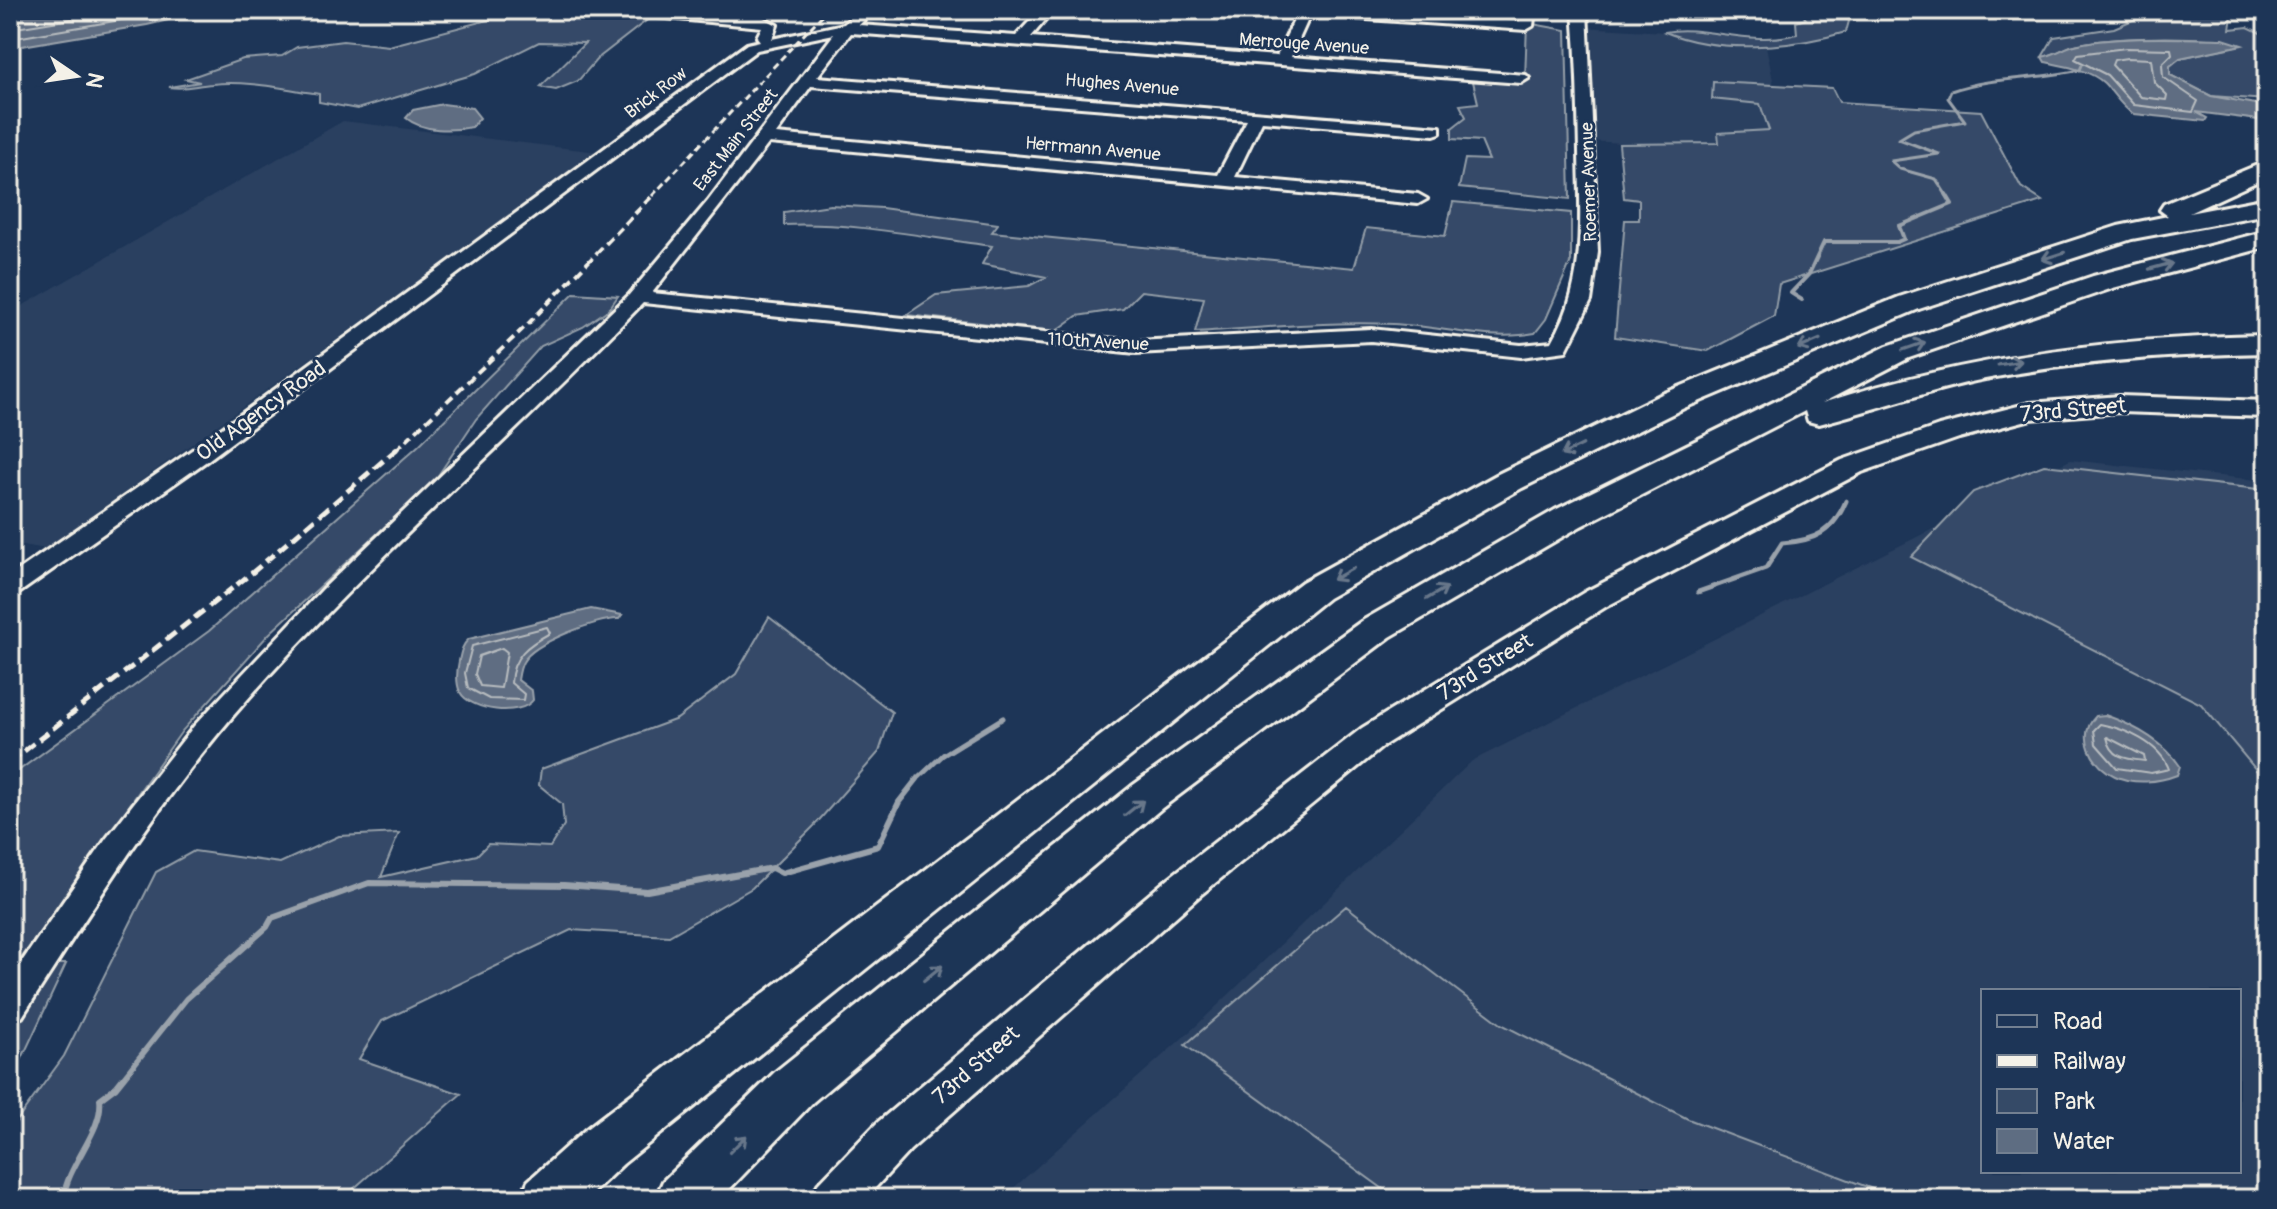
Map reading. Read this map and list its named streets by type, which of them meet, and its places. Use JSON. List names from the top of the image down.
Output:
{
  "streets": {
    "main road": ["73rd Street"],
    "street": [
      "Merrouge Avenue",
      "Hughes Avenue",
      "Brick Row",
      "East Main Street",
      "Herrmann Avenue",
      "Roemer Avenue",
      "110th Avenue",
      "Old Agency Road"
    ]
  },
  "crossings": [
    ["Merrouge Avenue", "Brick Row"],
    ["Merrouge Avenue", "East Main Street"],
    ["Hughes Avenue", "East Main Street"],
    ["Brick Row", "East Main Street"],
    ["Brick Row", "Old Agency Road"],
    ["East Main Street", "Herrmann Avenue"],
    ["East Main Street", "110th Avenue"],
    ["Roemer Avenue", "110th Avenue"]
  ],
  "legend": [
    "Road",
    "Railway",
    "Park",
    "Water"
  ],
  "north": "right"
}
